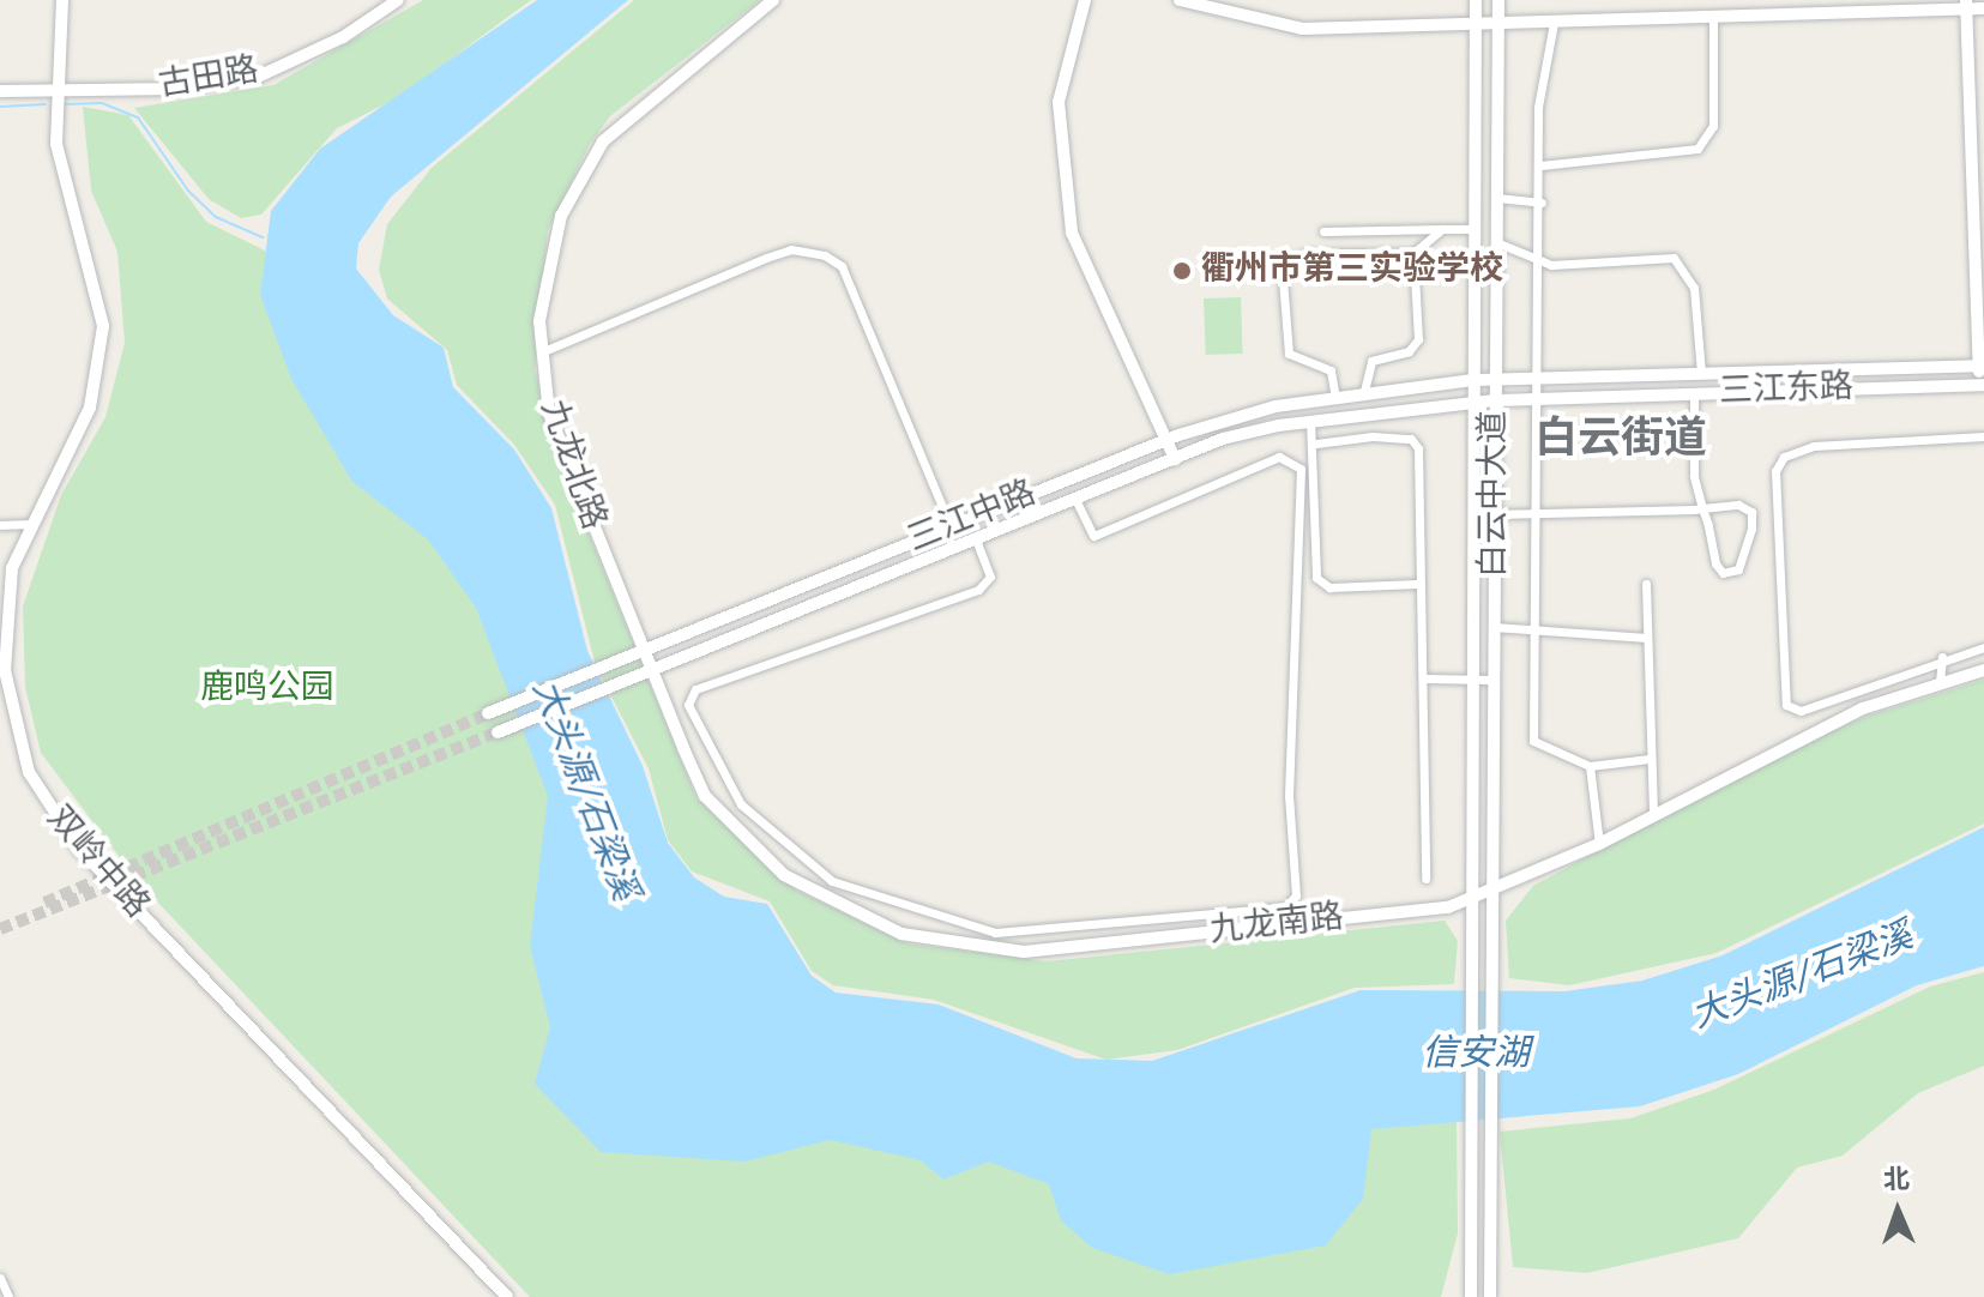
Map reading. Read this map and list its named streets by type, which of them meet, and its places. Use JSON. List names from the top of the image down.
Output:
{
  "streets": {
    "street": [
      "古田路",
      "三江东路",
      "九龙北路",
      "白云中大道",
      "三江中路",
      "双岭中路",
      "九龙南路"
    ]
  },
  "crossings": [
    ["古田路", "双岭中路"],
    ["三江东路", "白云中大道"],
    ["三江东路", "三江中路"],
    ["九龙北路", "三江中路"],
    ["九龙北路", "九龙南路"],
    ["白云中大道", "三江中路"],
    ["白云中大道", "九龙南路"],
    ["三江中路", "九龙南路"]
  ],
  "districts": ["白云街道"],
  "water": ["大头源/石梁溪", "信安湖"],
  "parks": ["鹿鸣公园"],
  "places": ["衢州市第三实验学校"],
  "north": "top"
}
